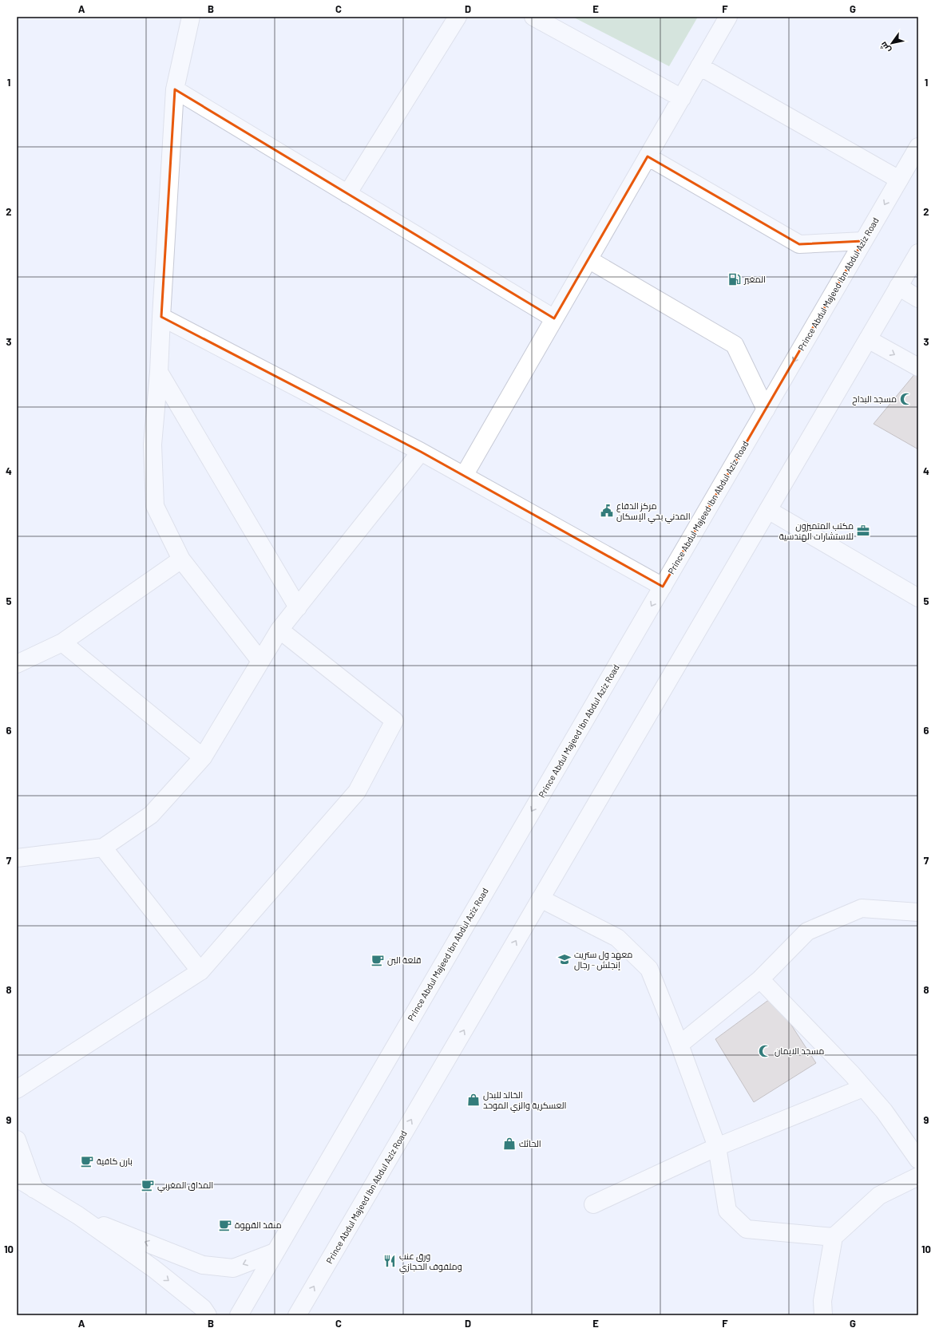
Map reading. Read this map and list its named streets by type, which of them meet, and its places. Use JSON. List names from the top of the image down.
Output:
{
  "streets": {
    "street": ["Prince Abdul Majeed Ibn Abdul Aziz Road"]
  },
  "places": {
    "fuel station": ["المغير"],
    "mosque": ["مسجد البداح", "مسجد الايمان"],
    "public building": ["مركز الدفاع المدني بحي الإسكان"],
    "office": ["مكتب المتميزون للاستشارات الهندسية"],
    "school or university": ["معهد ول ستريت إنجلش - رجال"],
    "cafe": [
      "قلعة البن",
      "بارن كافية",
      "المذاق المغربي",
      "منفذ القهوة"
    ],
    "shop": ["الخالد للبدل العسكرية والزي الموحد", "الحائك"],
    "restaurant": ["ورق عنب وملفوف الحجازي"]
  },
  "north": "bottom left",
  "grid": {
    "columns": [
      "A",
      "B",
      "C",
      "D",
      "E",
      "F",
      "G"
    ],
    "rows": [
      "1",
      "2",
      "3",
      "4",
      "5",
      "6",
      "7",
      "8",
      "9",
      "10"
    ]
  }
}
